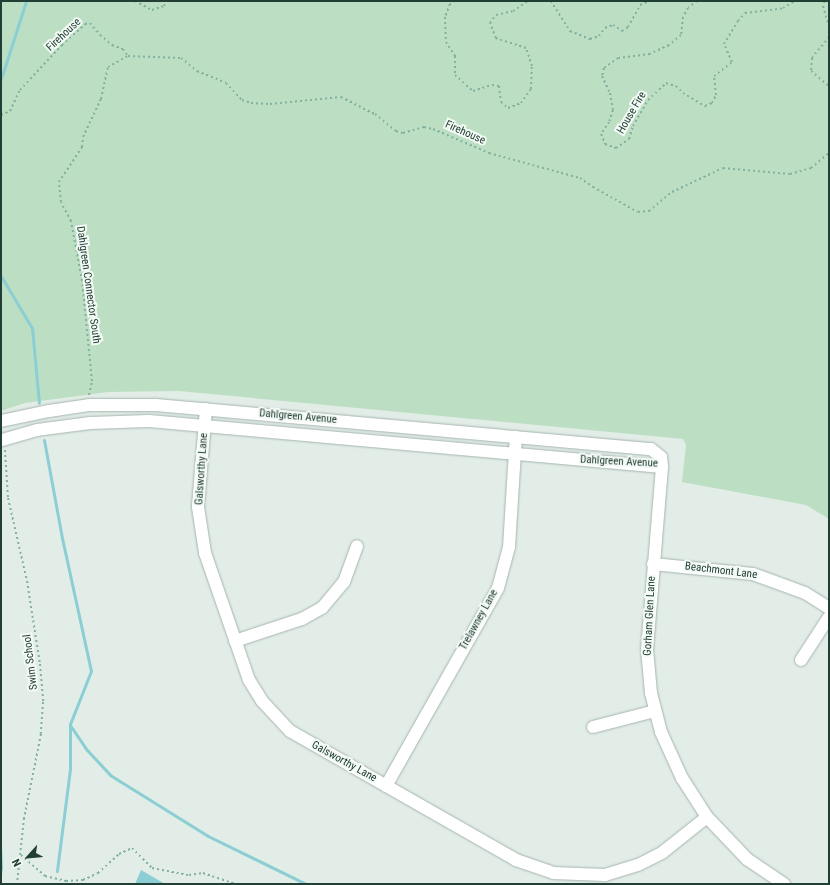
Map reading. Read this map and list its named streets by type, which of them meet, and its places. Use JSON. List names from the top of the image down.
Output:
{
  "streets": {
    "street": [
      "Dahlgreen Avenue",
      "Galsworthy Lane",
      "Beachmont Lane",
      "Gorham Glen Lane",
      "Trelawney Lane"
    ],
    "path": [
      "Firehouse",
      "House Fire",
      "Dahlgreen Connector South",
      "Swim School"
    ]
  },
  "crossings": [
    ["Firehouse", "Dahlgreen Connector South"],
    ["Dahlgreen Avenue", "Galsworthy Lane"],
    ["Dahlgreen Avenue", "Gorham Glen Lane"],
    ["Dahlgreen Avenue", "Trelawney Lane"],
    ["Dahlgreen Avenue", "Swim School"],
    ["Galsworthy Lane", "Gorham Glen Lane"],
    ["Galsworthy Lane", "Trelawney Lane"],
    ["Beachmont Lane", "Gorham Glen Lane"]
  ],
  "north": "bottom left"
}
